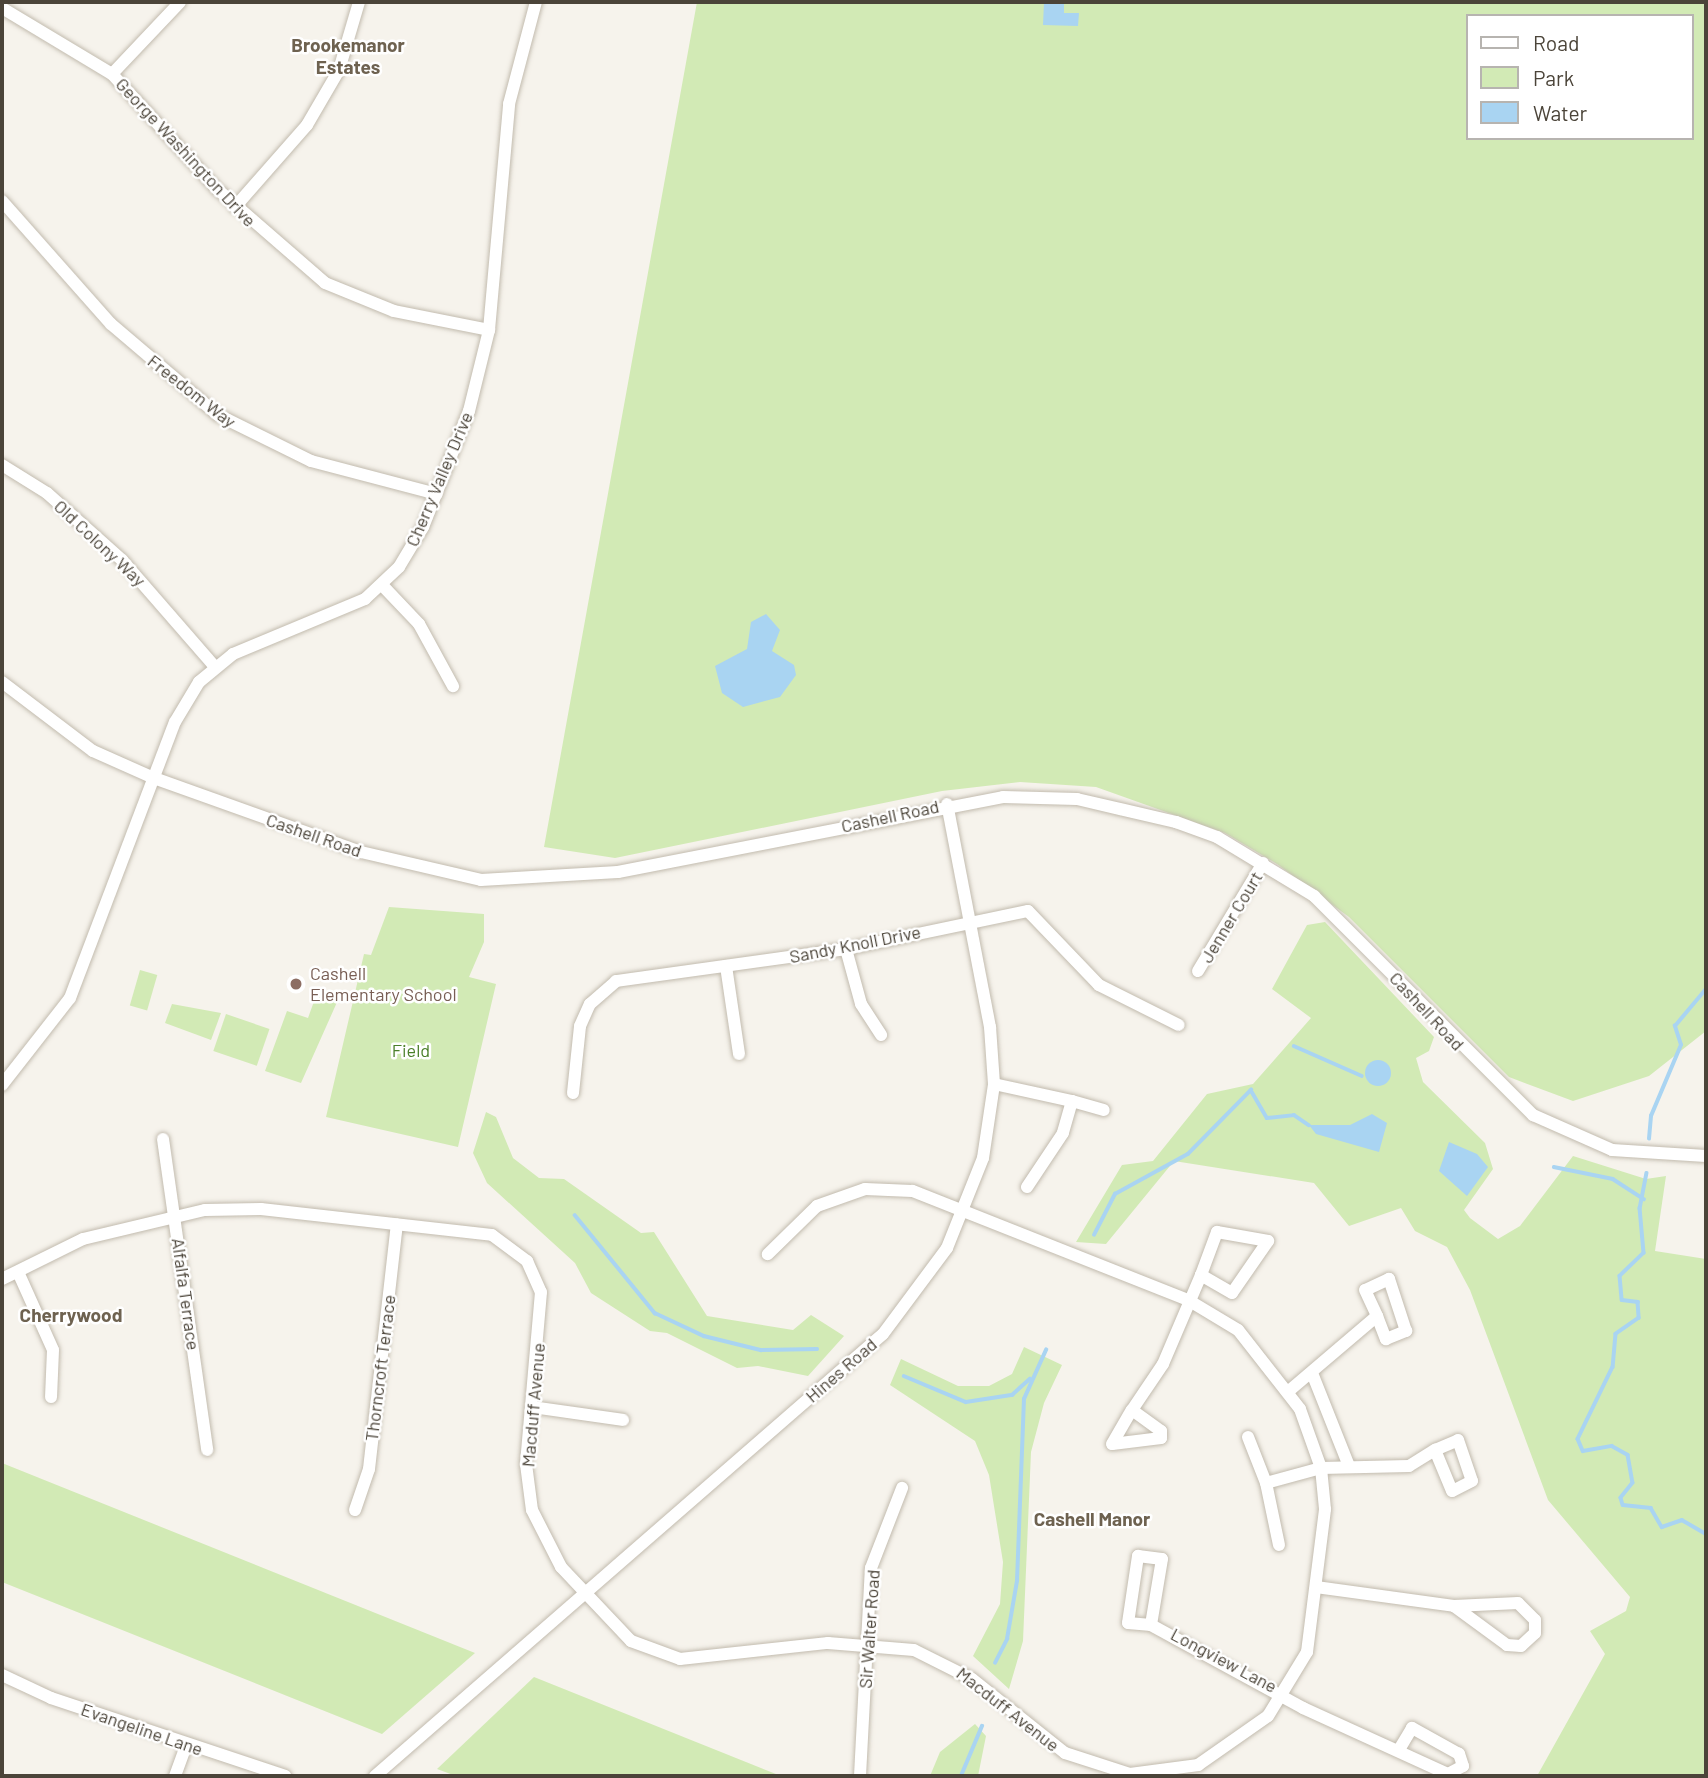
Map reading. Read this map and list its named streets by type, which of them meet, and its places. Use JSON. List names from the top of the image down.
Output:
{
  "streets": {
    "street": [
      "George Washington Drive",
      "Freedom Way",
      "Cherry Valley Drive",
      "Old Colony Way",
      "Cashell Road",
      "Jenner Court",
      "Sandy Knoll Drive",
      "Alfalfa Terrace",
      "Thorncroft Terrace",
      "Hines Road",
      "Macduff Avenue",
      "Sir Walter Road",
      "Longview Lane",
      "Evangeline Lane"
    ]
  },
  "crossings": [
    ["George Washington Drive", "Cherry Valley Drive"],
    ["Freedom Way", "Cherry Valley Drive"],
    ["Cherry Valley Drive", "Old Colony Way"],
    ["Cashell Road", "Jenner Court"],
    ["Cashell Road", "Hines Road"],
    ["Sandy Knoll Drive", "Hines Road"],
    ["Alfalfa Terrace", "Macduff Avenue"],
    ["Thorncroft Terrace", "Macduff Avenue"],
    ["Hines Road", "Macduff Avenue"],
    ["Macduff Avenue", "Sir Walter Road"],
    ["Macduff Avenue", "Longview Lane"]
  ],
  "districts": ["Brookemanor Estates", "Cherrywood", "Cashell Manor"],
  "parks": ["Field"],
  "places": ["Cashell Elementary School"],
  "legend": ["Road", "Park", "Water"]
}
